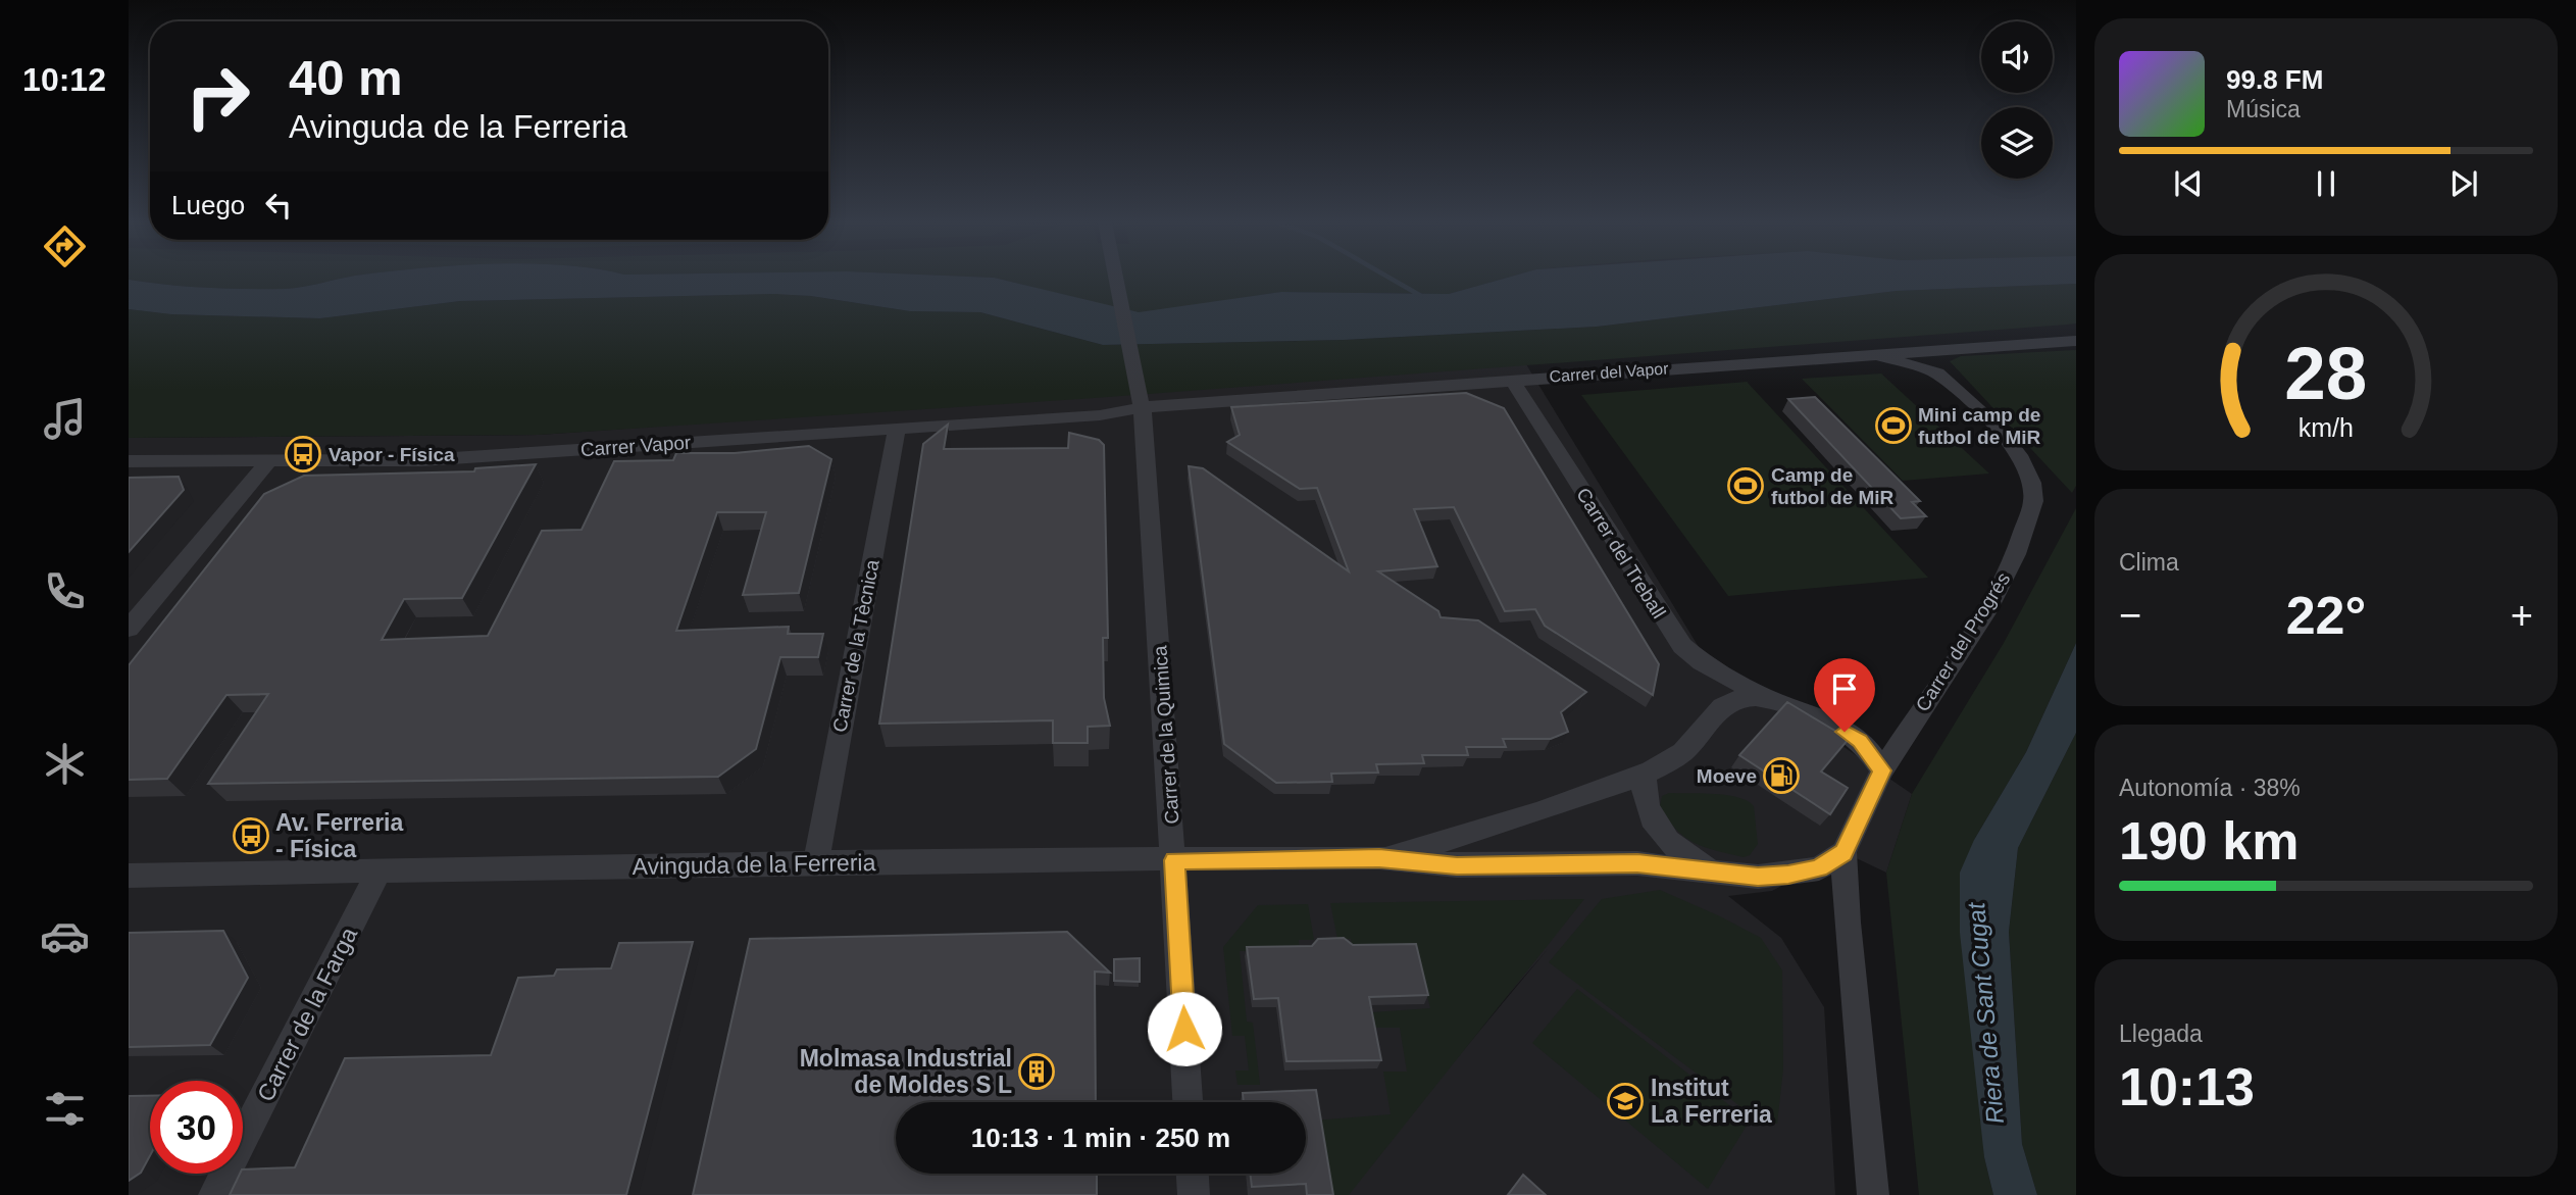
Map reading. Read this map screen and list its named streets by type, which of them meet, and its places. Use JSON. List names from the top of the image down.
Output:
{
  "streets": {
    "street": [
      "Carrer del Vapor",
      "Carrer Vapor",
      "Carrer del Treball",
      "Carrer del Progrés",
      "Carrer de la Tècnica",
      "Carrer de la Quimica",
      "Avinguda de la Ferreria",
      "Carrer de la Farga"
    ]
  },
  "crossings": [
    ["Carrer del Vapor", "Carrer Vapor"],
    ["Carrer del Vapor", "Carrer del Treball"],
    ["Carrer del Vapor", "Carrer del Progrés"],
    ["Carrer del Vapor", "Carrer de la Quimica"],
    ["Carrer Vapor", "Carrer de la Tècnica"],
    ["Carrer Vapor", "Carrer de la Quimica"],
    ["Carrer del Treball", "Carrer del Progrés"],
    ["Carrer del Treball", "Avinguda de la Ferreria"],
    ["Carrer del Progrés", "Avinguda de la Ferreria"],
    ["Carrer de la Tècnica", "Avinguda de la Ferreria"],
    ["Carrer de la Quimica", "Avinguda de la Ferreria"],
    ["Avinguda de la Ferreria", "Carrer de la Farga"]
  ],
  "water": ["Riera de Sant Cugat"],
  "places": {
    "sports": ["Mini camp de futbol de MiR", "Camp de futbol de MiR"],
    "bus stop": ["Vapor - Física", "Av. Ferreria - Física"],
    "fuel station": ["Moeve"],
    "building": ["Molmasa Industrial de Moldes S L"],
    "school or university": ["Institut La Ferreria"]
  },
  "page": {
    "tabs": "10:12",
    "turn": ["40 m", "Avinguda de la Ferreria"],
    "song": ["99.8 FM", "Música"],
    "then": "Luego",
    "tile": [
      "Clima",
      ["Autonomía · 38%", "190 km"],
      ["Llegada", "10:13"]
    ],
    "heat": ["−", "22°", "+"],
    "limit": "30",
    "trip": "10:13 · 1 min · 250 m",
    "gauge": ["28", "km/h"]
  }
}
